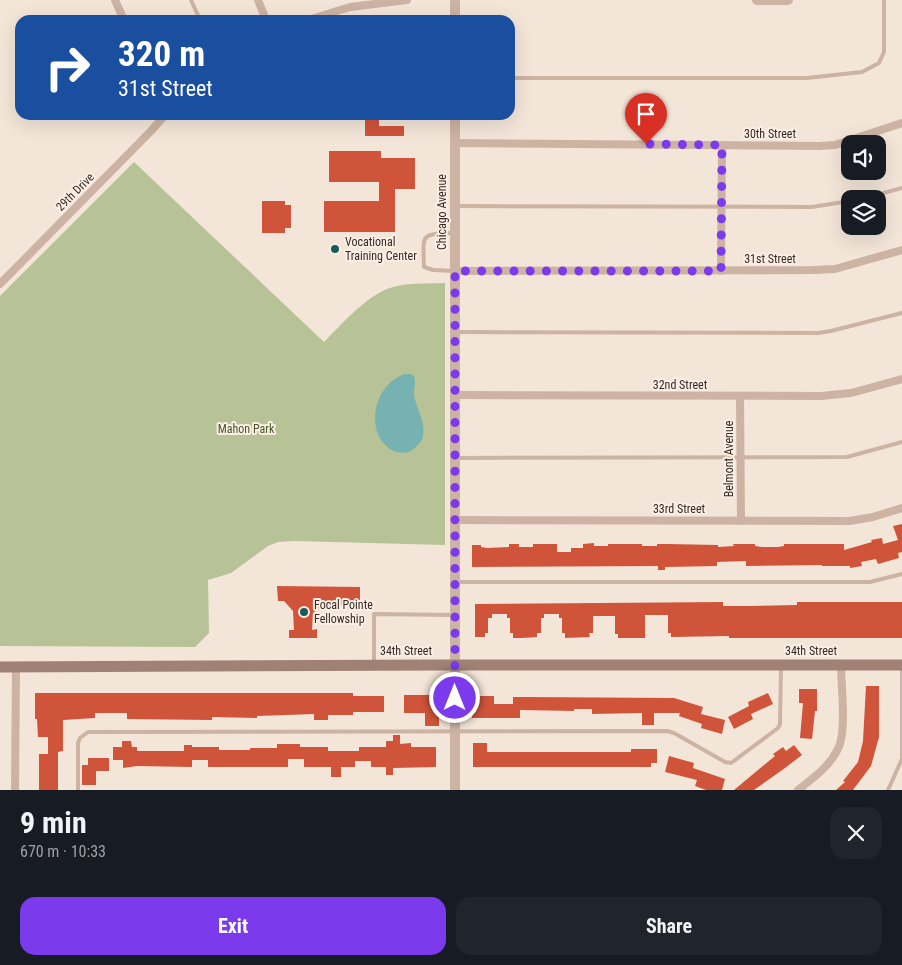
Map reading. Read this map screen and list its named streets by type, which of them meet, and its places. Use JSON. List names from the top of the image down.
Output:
{
  "streets": {
    "main road": ["34th Street"],
    "street": [
      "30th Street",
      "29th Drive",
      "Chicago Avenue",
      "31st Street",
      "32nd Street",
      "Belmont Avenue",
      "33rd Street"
    ]
  },
  "crossings": [
    ["30th Street", "Chicago Avenue"],
    ["Chicago Avenue", "31st Street"],
    ["Chicago Avenue", "32nd Street"],
    ["Chicago Avenue", "33rd Street"],
    ["Chicago Avenue", "34th Street"],
    ["32nd Street", "Belmont Avenue"],
    ["Belmont Avenue", "33rd Street"]
  ],
  "parks": ["Mahon Park"],
  "places": ["Vocational Training Center", "Focal Pointe Fellowship"],
  "page": {
    "turn": ["320 m", "31st Street"],
    "heading": ["9 min", "670 m · 10:33"],
    "buttons": ["Exit", "Share"]
  }
}
